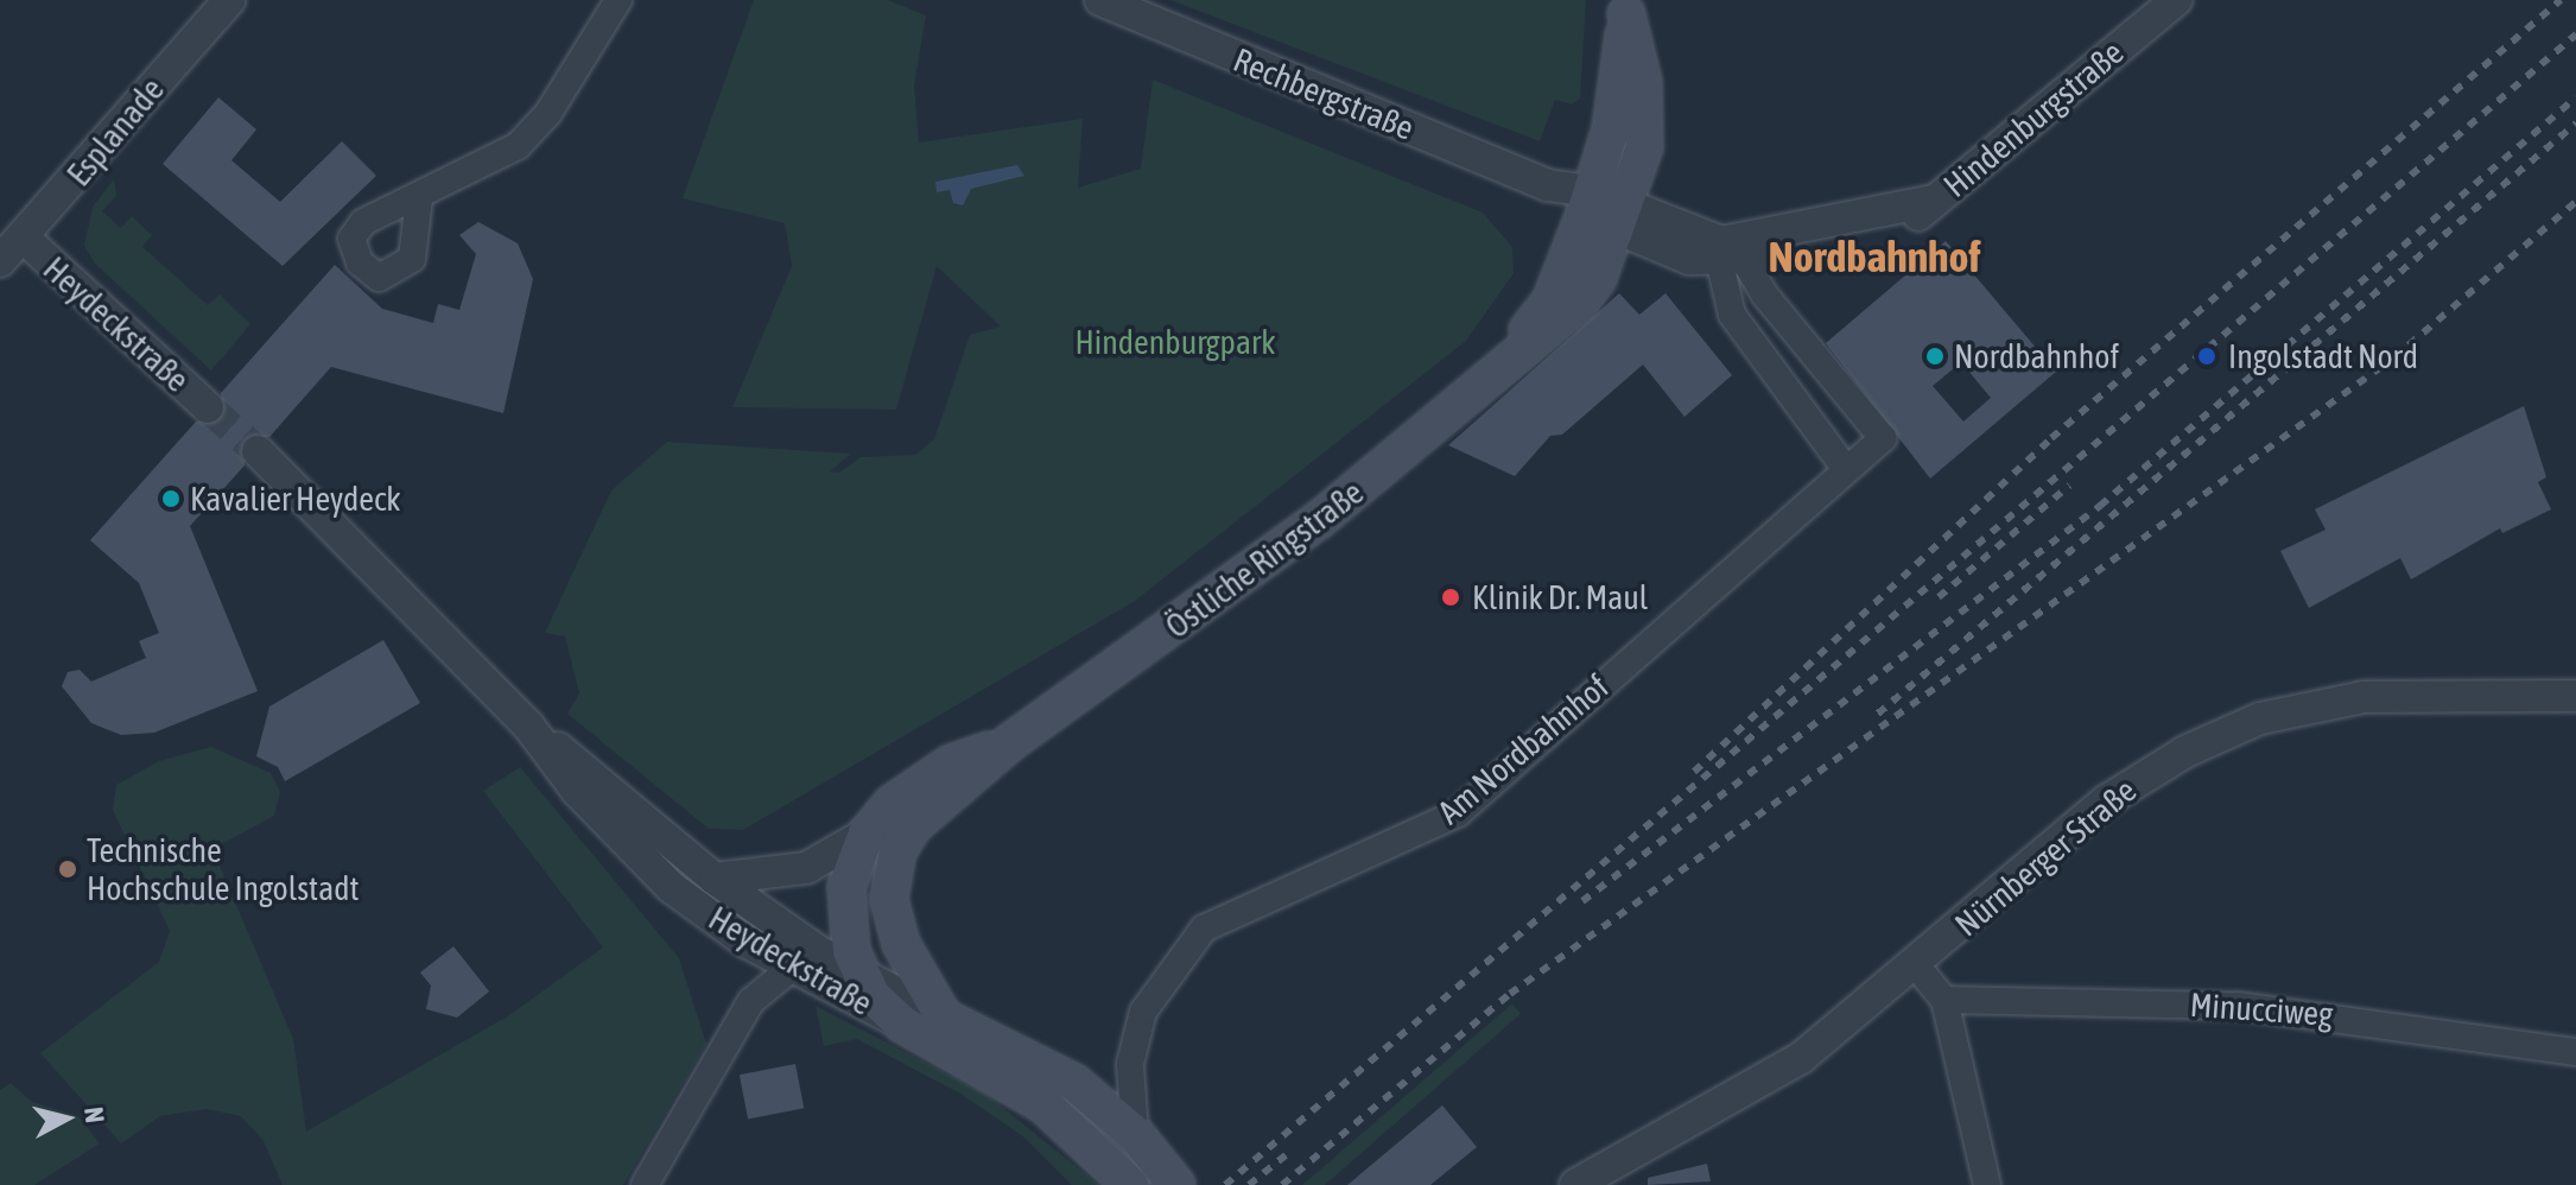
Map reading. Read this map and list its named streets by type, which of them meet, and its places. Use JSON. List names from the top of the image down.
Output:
{
  "streets": {
    "main road": ["Heydeckstraße", "Östliche Ringstraße"],
    "street": [
      "Rechbergstraße",
      "Hindenburgstraße",
      "Esplanade",
      "Am Nordbahnhof",
      "Nürnberger Straße",
      "Minucciweg"
    ]
  },
  "crossings": [
    ["Rechbergstraße", "Hindenburgstraße"],
    ["Rechbergstraße", "Östliche Ringstraße"],
    ["Hindenburgstraße", "Östliche Ringstraße"],
    ["Hindenburgstraße", "Am Nordbahnhof"],
    ["Esplanade", "Heydeckstraße"],
    ["Heydeckstraße", "Östliche Ringstraße"]
  ],
  "districts": ["Nordbahnhof"],
  "parks": ["Hindenburgpark"],
  "places": [
    "Nordbahnhof",
    "Ingolstadt Nord",
    "Kavalier Heydeck",
    "Klinik Dr. Maul",
    "Technische Hochschule Ingolstadt"
  ],
  "north": "right"
}
